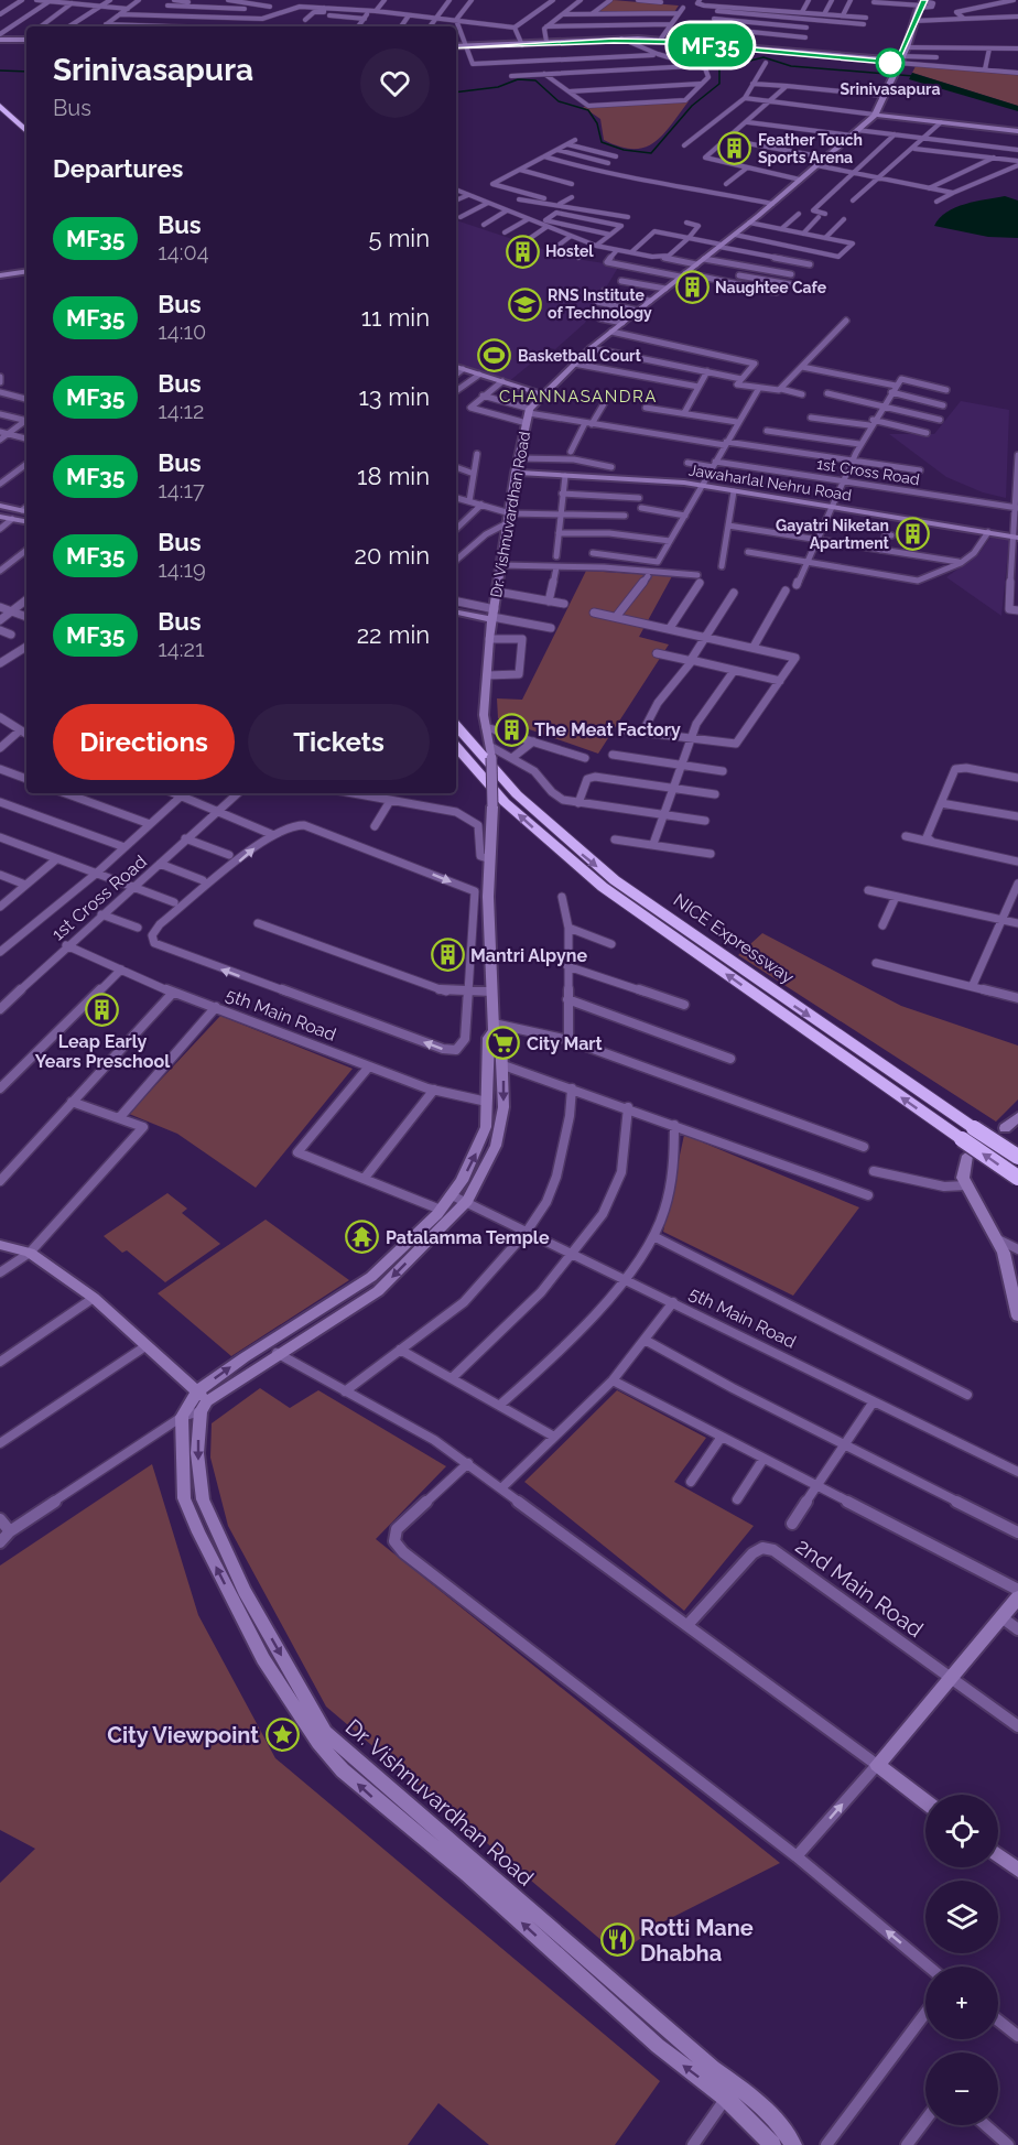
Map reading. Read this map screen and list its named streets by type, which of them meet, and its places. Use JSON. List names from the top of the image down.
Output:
{
  "streets": {
    "highway": ["NICE Expressway"],
    "main road": ["Jawaharlal Nehru Road", "Dr. Vishnuvardhan Road"],
    "street": ["1st Cross Road", "5th Main Road", "2nd Main Road"]
  },
  "crossings": [
    ["1st Cross Road", "5th Main Road"],
    ["Jawaharlal Nehru Road", "Dr. Vishnuvardhan Road"],
    ["Dr. Vishnuvardhan Road", "5th Main Road"]
  ],
  "districts": ["CHANNASANDRA"],
  "places": {
    "other": ["Srinivasapura"],
    "building": [
      "Feather Touch Sports Arena",
      "Hostel",
      "Naughtee Cafe",
      "Gayatri Niketan Apartment",
      "The Meat Factory",
      "Mantri Alpyne",
      "Leap Early Years Preschool"
    ],
    "school or university": ["RNS Institute of Technology"],
    "sports": ["Basketball Court"],
    "supermarket": ["City Mart"],
    "temple": ["Patalamma Temple"],
    "place": ["City Viewpoint"],
    "restaurant": ["Rotti Mane Dhabha"]
  },
  "lines": ["bus line MF35"],
  "page": {
    "on_map": "MF35",
    "heading": [
      ["Srinivasapura", "Bus"],
      "Departures"
    ],
    "list": [
      {
        "mark": "MF35",
        "name": "Bus",
        "note": "14:04",
        "value": "5 min"
      },
      {
        "mark": "MF35",
        "name": "Bus",
        "note": "14:10",
        "value": "11 min"
      },
      {
        "mark": "MF35",
        "name": "Bus",
        "note": "14:12",
        "value": "13 min"
      },
      {
        "mark": "MF35",
        "name": "Bus",
        "note": "14:17",
        "value": "18 min"
      },
      {
        "mark": "MF35",
        "name": "Bus",
        "note": "14:19",
        "value": "20 min"
      },
      {
        "mark": "MF35",
        "name": "Bus",
        "note": "14:21",
        "value": "22 min"
      }
    ],
    "buttons": ["Directions", "Tickets"],
    "map_buttons": ["+", "−"]
  }
}
